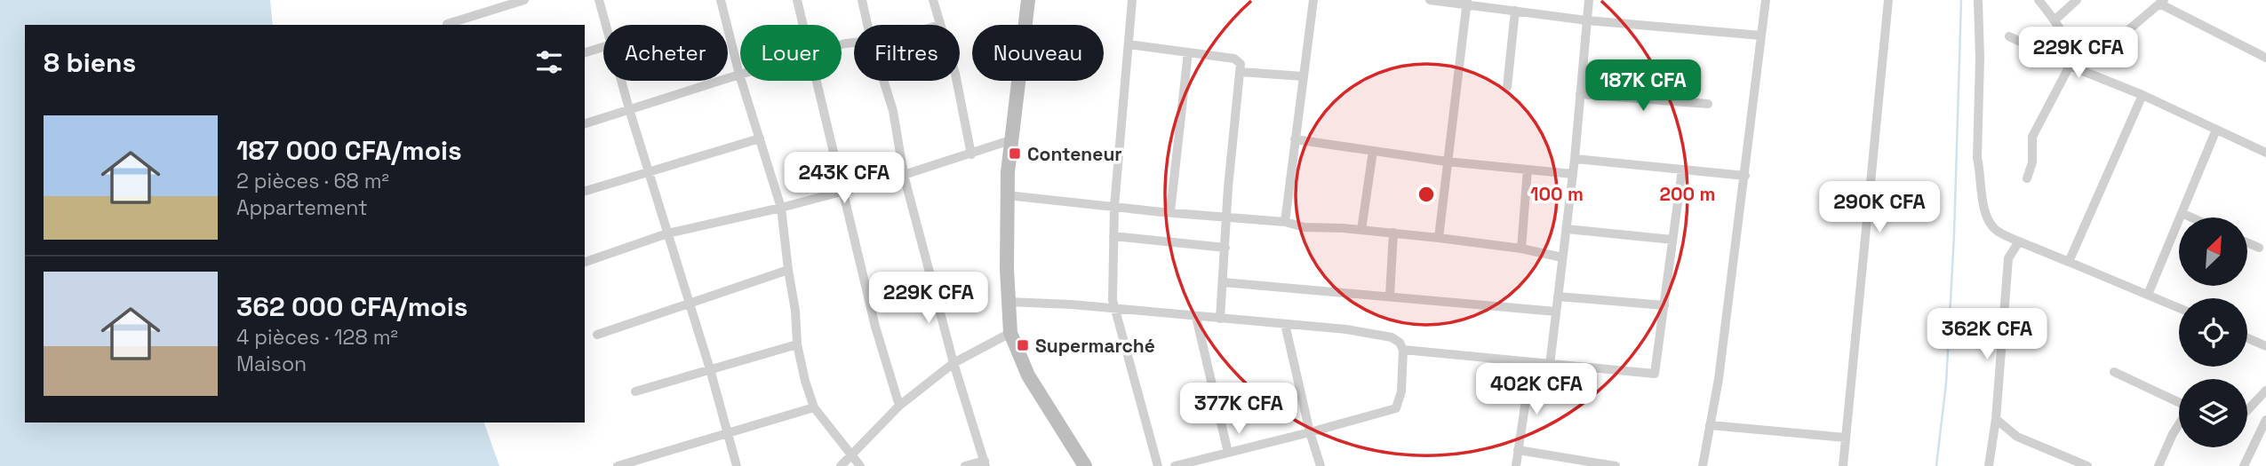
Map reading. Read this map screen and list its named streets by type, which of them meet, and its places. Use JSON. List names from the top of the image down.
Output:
{
  "places": {
    "transit": ["Conteneur", "Supermarché"]
  },
  "north": "top right",
  "page": {
    "chip": [
      "Acheter",
      "Louer",
      "Filtres",
      "Nouveau"
    ],
    "heading": "8 biens",
    "price": [
      "229K CFA",
      "187K CFA",
      "243K CFA",
      "290K CFA",
      "229K CFA",
      "362K CFA",
      "402K CFA",
      "377K CFA"
    ],
    "list": [
      {
        "name": "187 000 CFA/mois",
        "note": "2 pièces · 68 m² · Appartement"
      },
      {
        "name": "362 000 CFA/mois",
        "note": "4 pièces · 128 m² · Maison"
      }
    ]
  },
  "rings": ["100 m", "200 m"]
}
